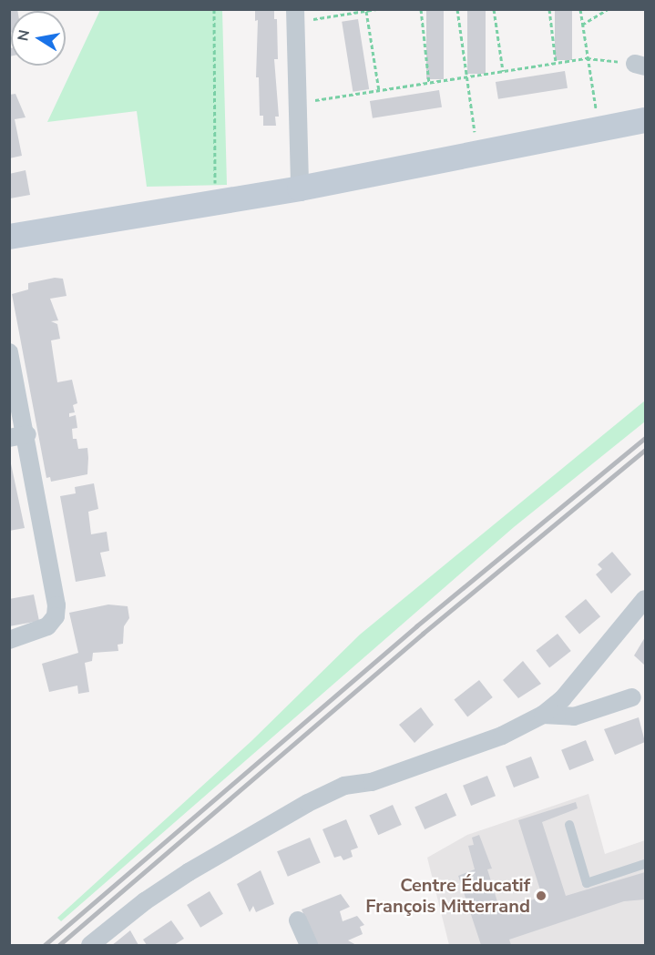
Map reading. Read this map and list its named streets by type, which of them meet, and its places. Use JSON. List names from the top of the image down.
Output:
{
  "places": ["Centre Éducatif François Mitterrand"],
  "north": "left"
}
